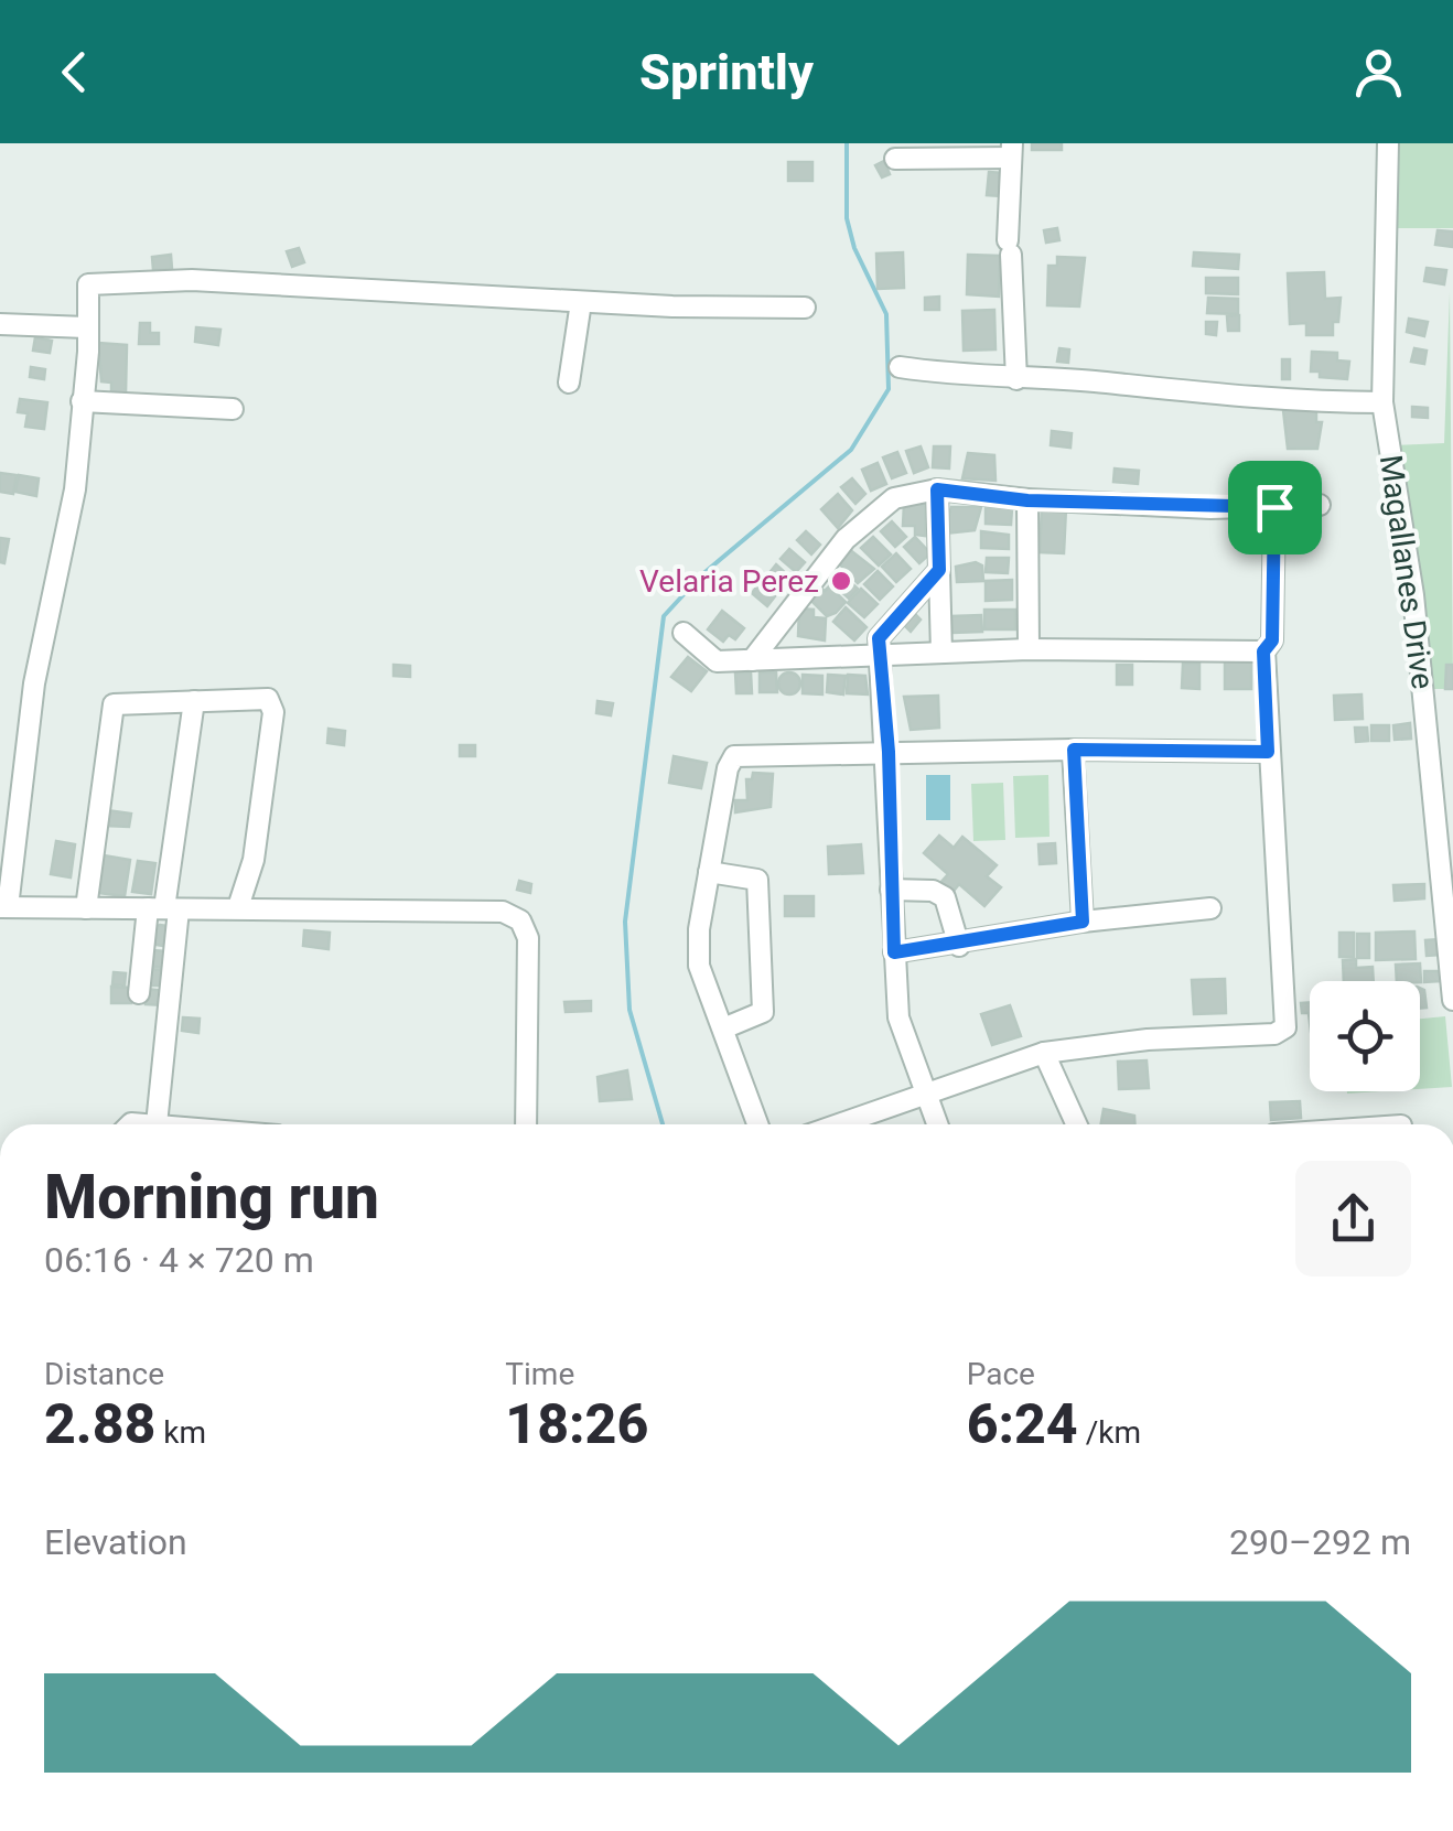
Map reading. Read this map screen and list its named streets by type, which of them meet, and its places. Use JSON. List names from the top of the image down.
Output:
{
  "streets": {
    "street": ["Magallanes Drive"]
  },
  "places": ["Velaria Perez"],
  "page": {
    "header": "Sprintly",
    "heading": ["Morning run", "06:16 · 4 × 720 m"],
    "stats": [
      ["Distance", "2.88 km"],
      ["Time", "18:26"],
      ["Pace", "6:24 /km"]
    ],
    "chart": ["Elevation", "290–292 m"]
  }
}
